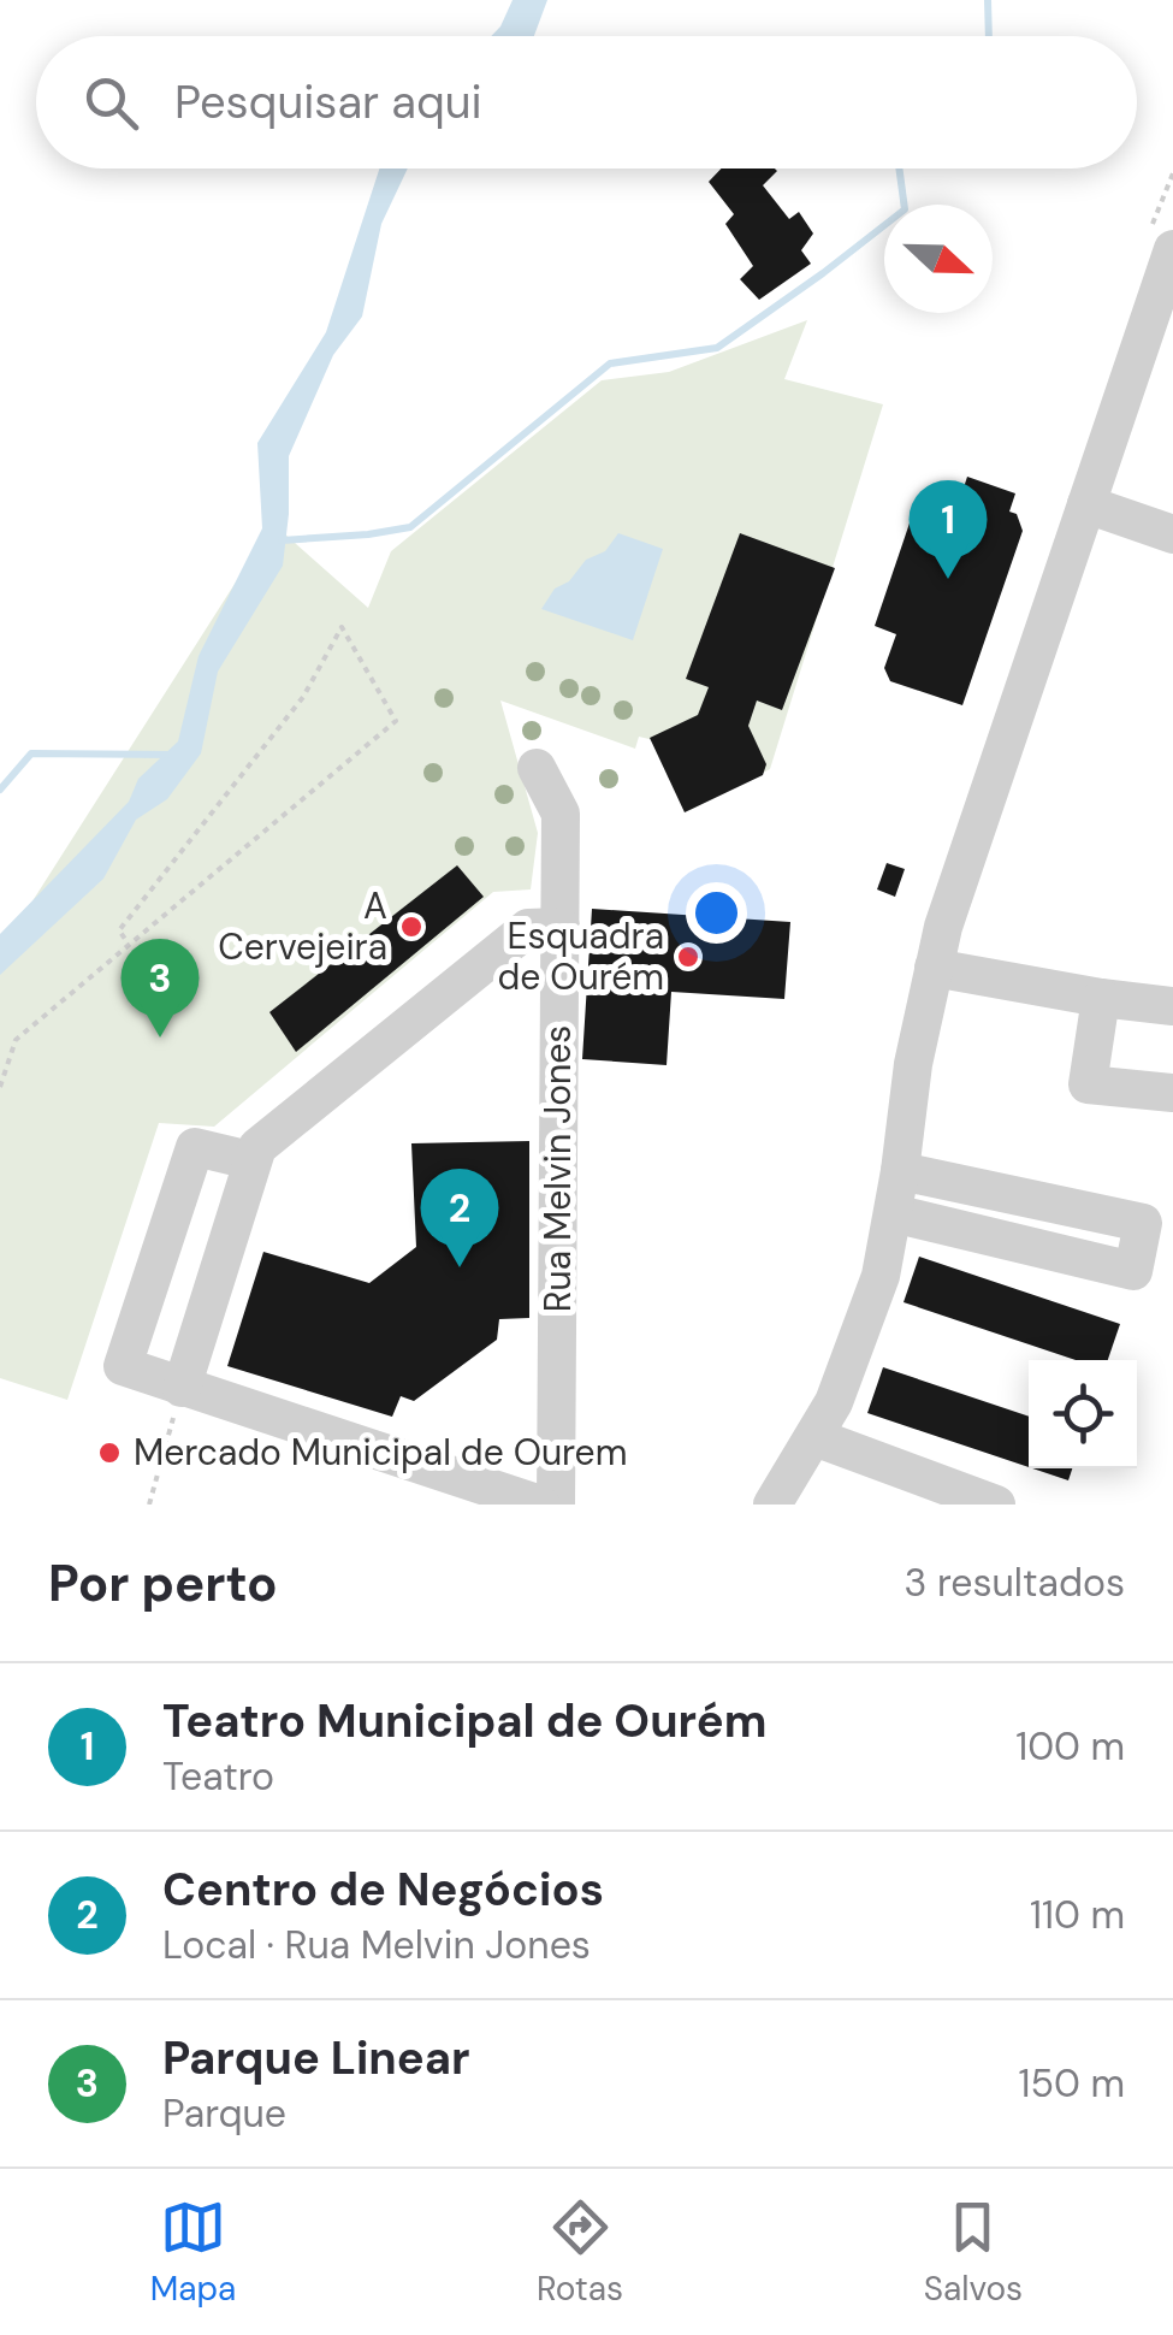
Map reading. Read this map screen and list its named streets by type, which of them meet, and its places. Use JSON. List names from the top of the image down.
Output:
{
  "streets": {
    "street": ["Rua Melvin Jones"]
  },
  "places": ["A Cervejeira", "Esquadra de Ourém", "Mercado Municipal de Ourem"],
  "north": "right",
  "page": {
    "search": "Pesquisar aqui",
    "pins": ["1", "3", "2"],
    "heading": ["Por perto", "3 resultados"],
    "list": [
      {
        "mark": "1",
        "name": "Teatro Municipal de Ourém",
        "note": "Teatro",
        "value": "100 m"
      },
      {
        "mark": "2",
        "name": "Centro de Negócios",
        "note": "Local · Rua Melvin Jones",
        "value": "110 m"
      },
      {
        "mark": "3",
        "name": "Parque Linear",
        "note": "Parque",
        "value": "150 m"
      }
    ],
    "nav": ["Mapa", "Rotas", "Salvos"]
  }
}
